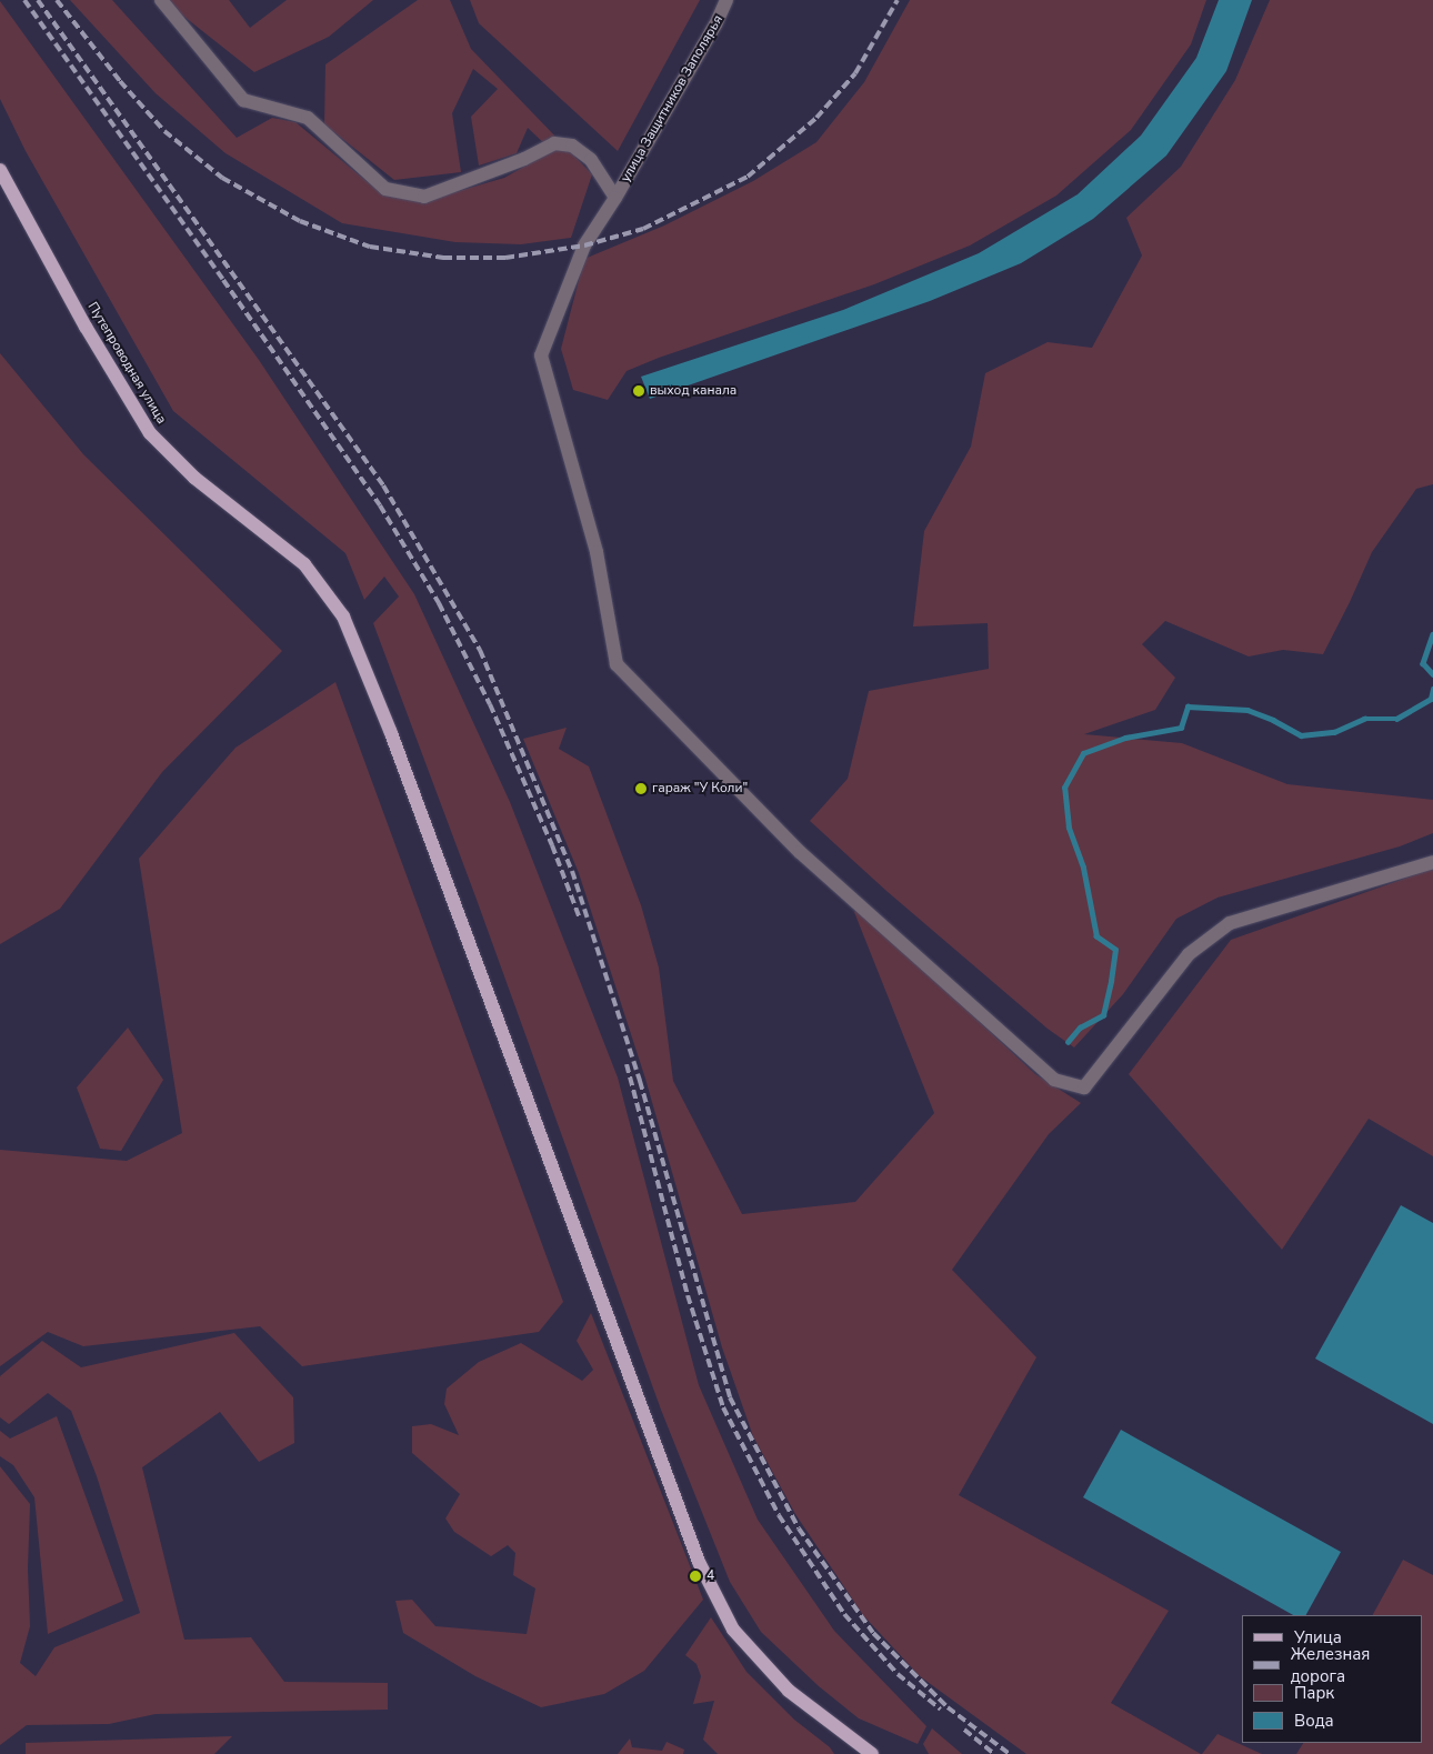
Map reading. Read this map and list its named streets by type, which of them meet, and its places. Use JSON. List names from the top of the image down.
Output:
{
  "streets": {
    "main road": ["Путепроводная улица"],
    "street": ["улица Защитников Заполярья"]
  },
  "places": ["выход канала", "гараж \"У Коли\"", "4"],
  "legend": [
    "Улица",
    "Железная дорога",
    "Парк",
    "Вода"
  ]
}
